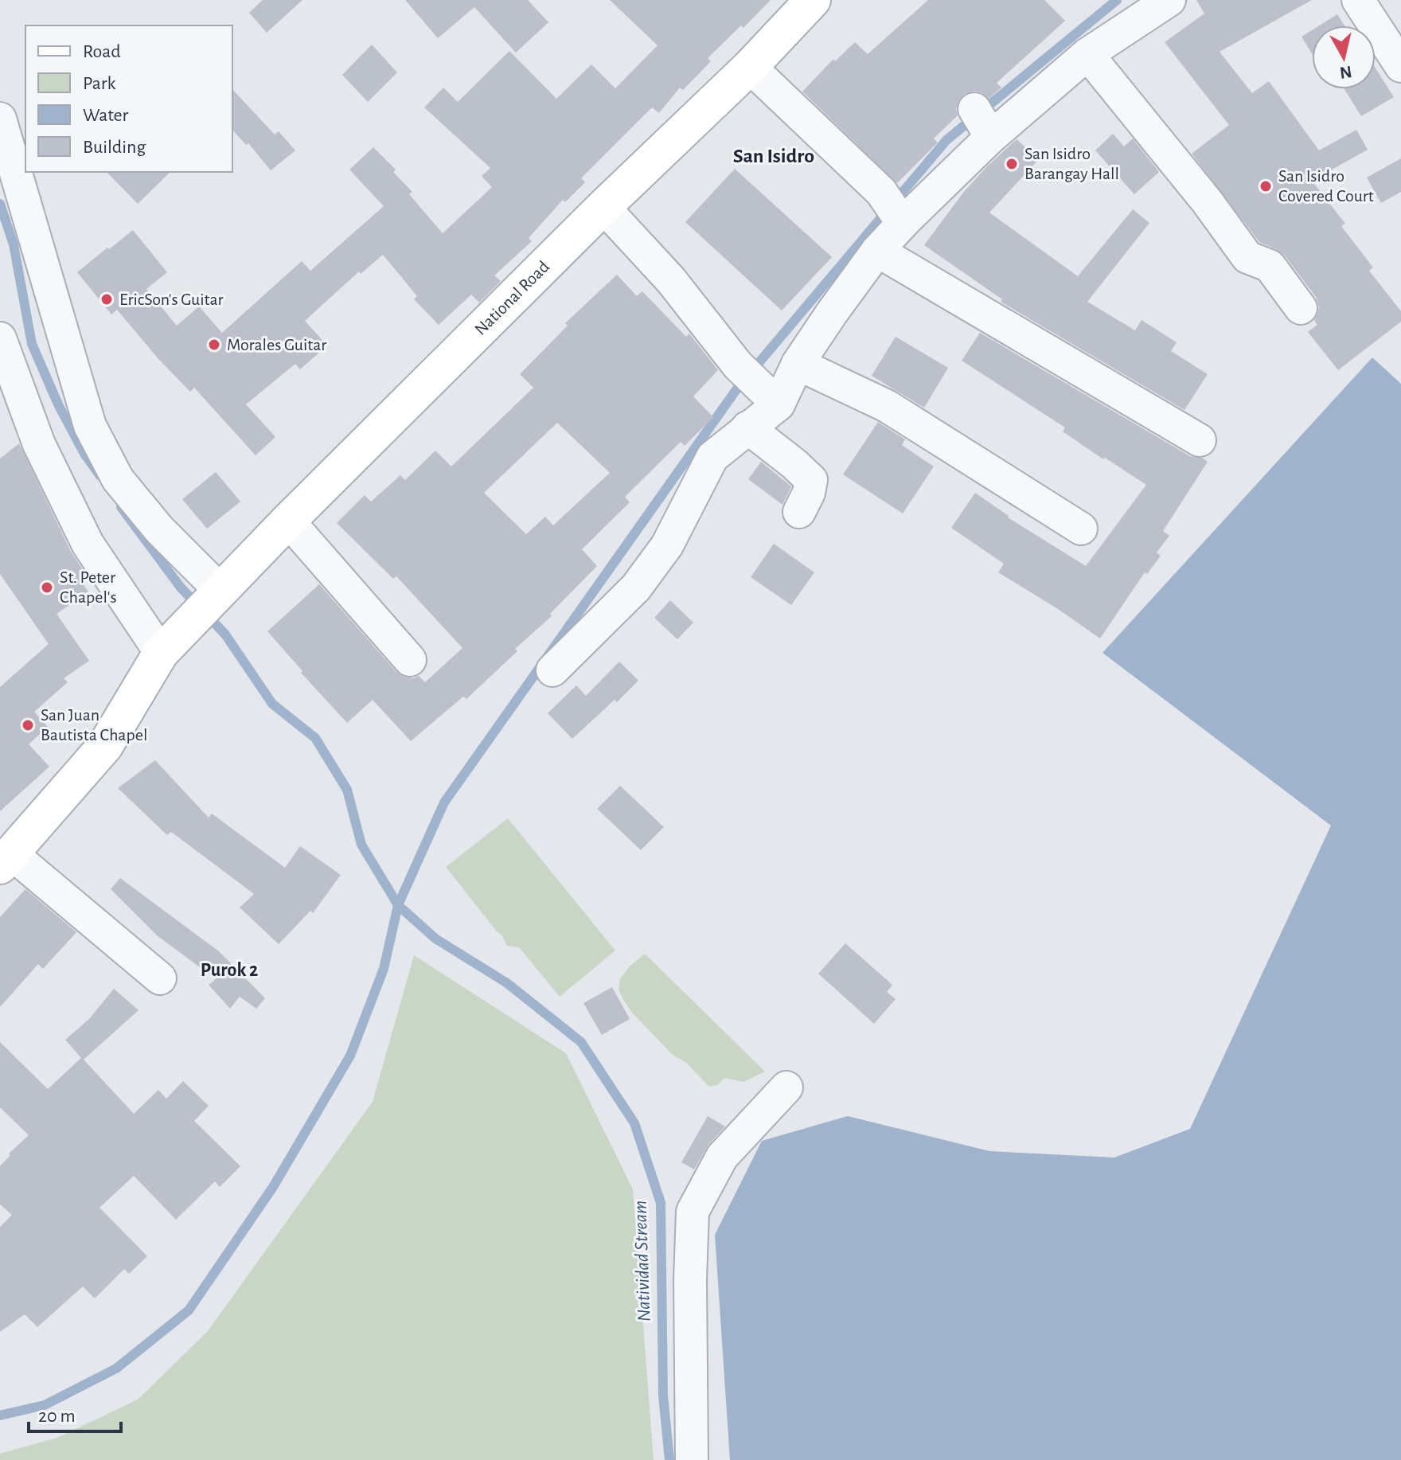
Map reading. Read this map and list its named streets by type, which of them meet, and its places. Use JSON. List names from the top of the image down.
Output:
{
  "streets": {
    "main road": ["National Road"]
  },
  "districts": ["San Isidro", "Purok 2"],
  "water": ["Natividad Stream"],
  "places": [
    "San Isidro Barangay Hall",
    "San Isidro Covered Court",
    "EricSon's Guitar",
    "Morales Guitar",
    "St. Peter Chapel's",
    "San Juan Bautista Chapel"
  ],
  "legend": [
    "Road",
    "Park",
    "Water",
    "Building"
  ],
  "scale_bar": "20 m",
  "north": "bottom"
}
